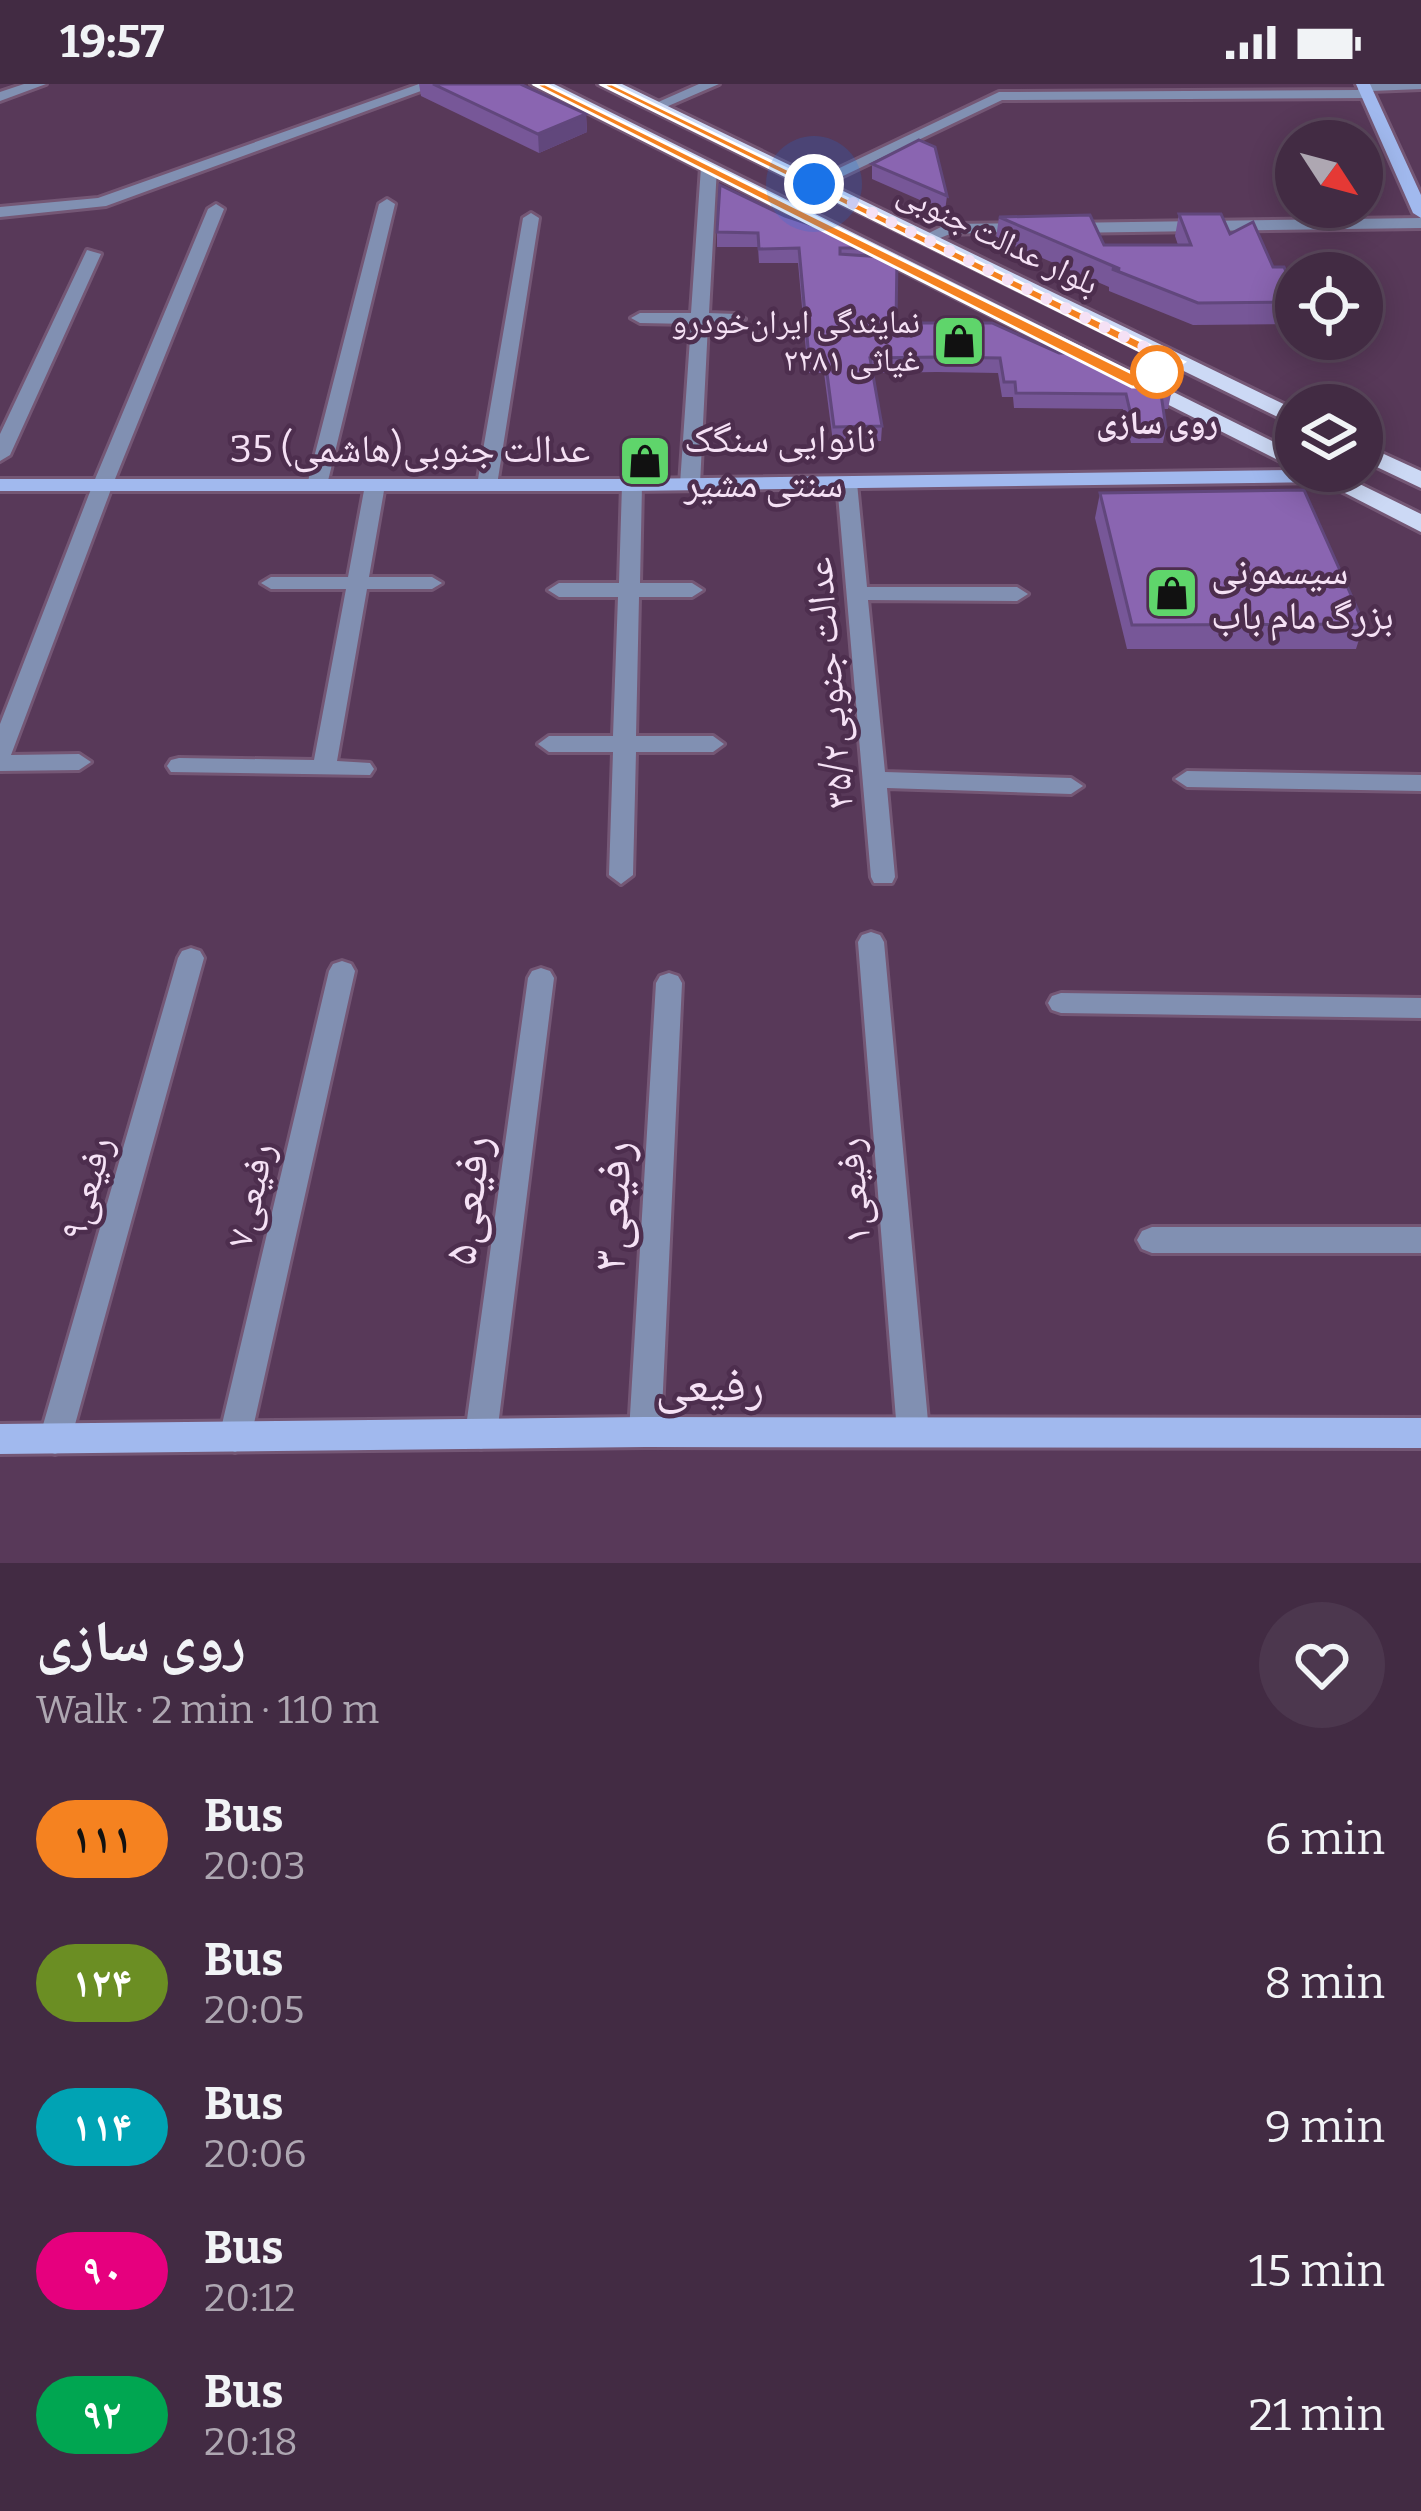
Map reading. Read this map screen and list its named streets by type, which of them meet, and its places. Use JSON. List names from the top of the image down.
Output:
{
  "streets": {
    "main road": ["بلوار عدالت جنوبی"],
    "street": [
      "35 عدالت جنوبی(هاشمی)",
      "عدالت جنوبی۳۵/۲",
      "رفیعی۹",
      "رفیعی۱",
      "رفیعی۷",
      "رفیعی۵",
      "رفیعی۳",
      "رفیعی"
    ]
  },
  "crossings": [
    ["35 عدالت جنوبی(هاشمی)", "عدالت جنوبی۳۵/۲"],
    ["رفیعی۹", "رفیعی"],
    ["رفیعی۱", "رفیعی"],
    ["رفیعی۷", "رفیعی"],
    ["رفیعی۵", "رفیعی"],
    ["رفیعی۳", "رفیعی"]
  ],
  "places": {
    "shop": ["نمایندگی ایران‌خودرو غیاثی ۲۲۸۱", "نانوایی سنگک سنتی مشیر", "سیسمونی بزرگ مام باب"],
    "other": ["روی سازی"]
  },
  "lines": ["bus line ۱۱۱"],
  "north": "bottom right",
  "page": {
    "status": "19:57",
    "heading": ["روی سازی", "Walk · 2 min · 110 m"],
    "list": [
      {
        "mark": "۱۱۱",
        "name": "Bus",
        "note": "20:03",
        "value": "6 min"
      },
      {
        "mark": "۱۲۴",
        "name": "Bus",
        "note": "20:05",
        "value": "8 min"
      },
      {
        "mark": "۱۱۴",
        "name": "Bus",
        "note": "20:06",
        "value": "9 min"
      },
      {
        "mark": "۹۰",
        "name": "Bus",
        "note": "20:12",
        "value": "15 min"
      },
      {
        "mark": "۹۲",
        "name": "Bus",
        "note": "20:18",
        "value": "21 min"
      }
    ]
  }
}
